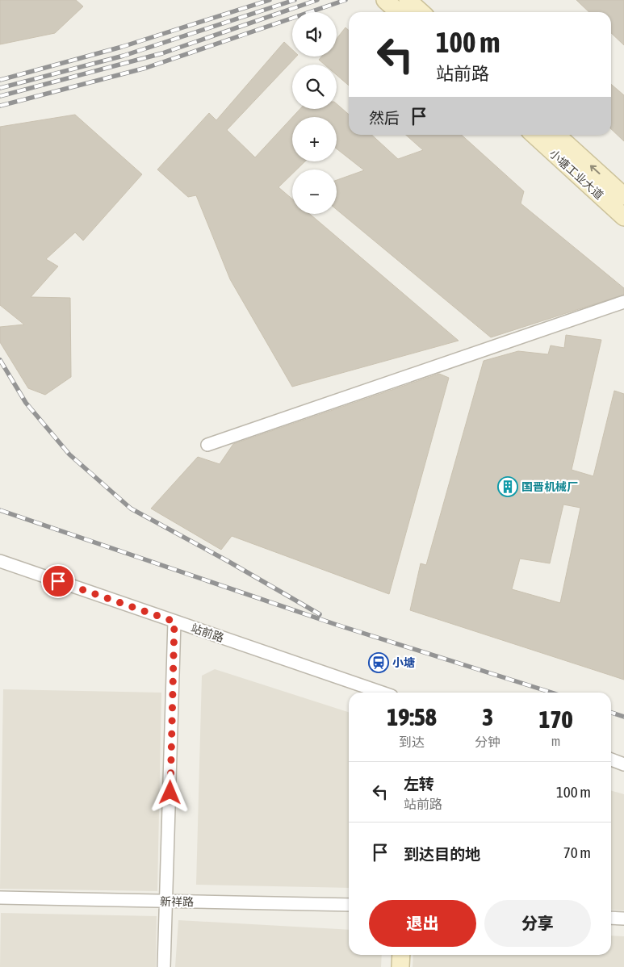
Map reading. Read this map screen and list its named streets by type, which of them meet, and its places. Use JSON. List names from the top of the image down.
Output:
{
  "streets": {
    "main road": ["小塘工业大道"],
    "street": ["站前路", "新祥路"]
  },
  "places": {
    "building": ["国晋机械厂"],
    "station": ["小塘"]
  },
  "page": {
    "map_buttons": ["+", "−"],
    "turn": ["100 m", "站前路"],
    "then": "然后",
    "eta": [
      "19:58",
      "到达",
      "3",
      "分钟",
      "170",
      "m"
    ],
    "list": [
      {
        "name": "左转",
        "note": "站前路",
        "value": "100 m"
      },
      {
        "name": "到达目的地",
        "value": "70 m"
      }
    ],
    "buttons": ["退出", "分享"]
  }
}
